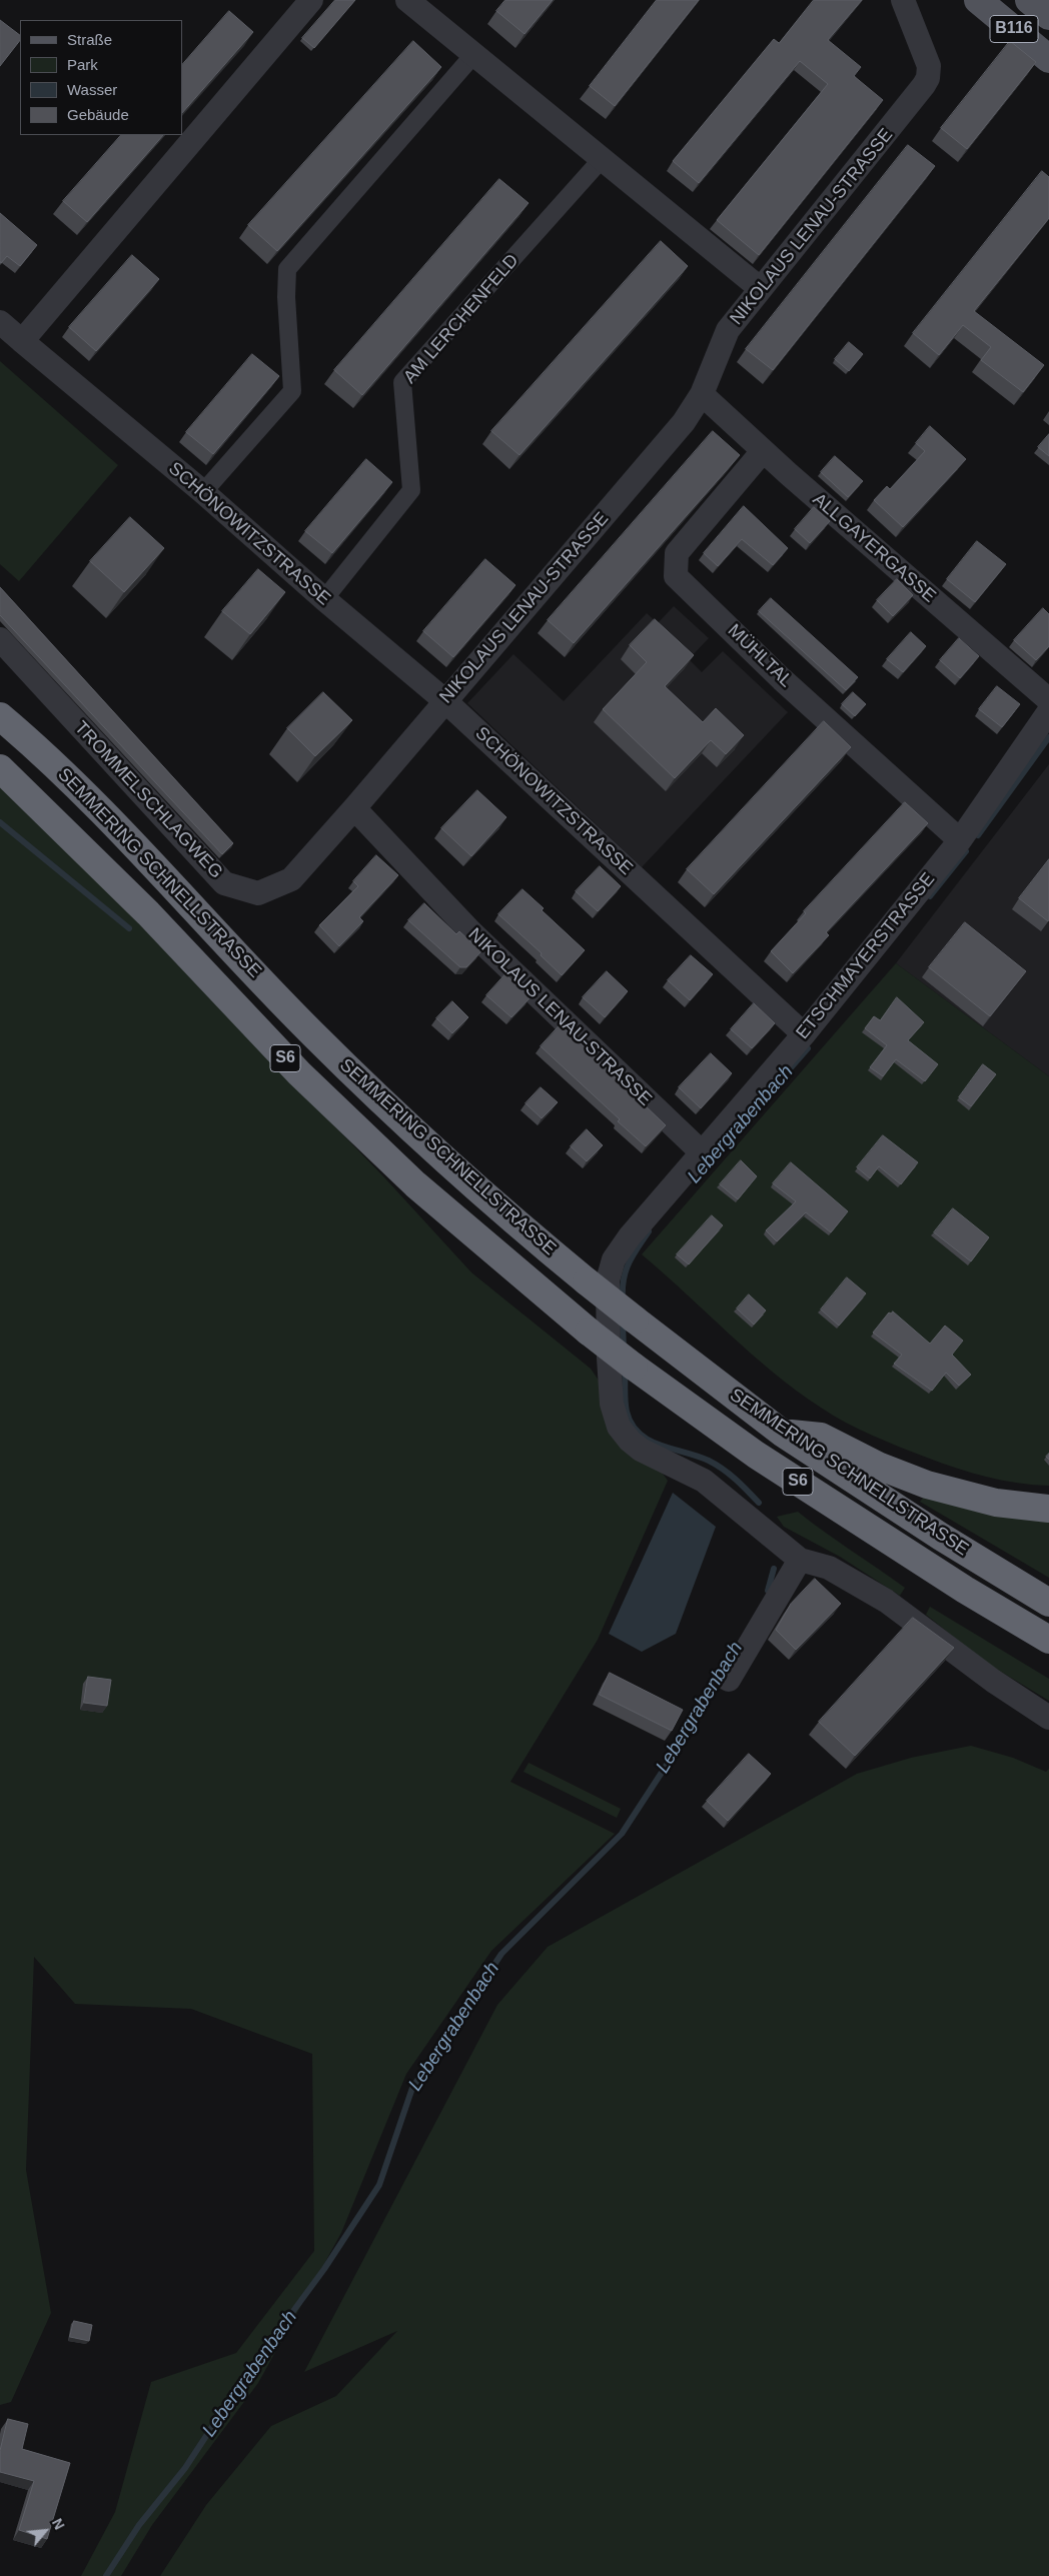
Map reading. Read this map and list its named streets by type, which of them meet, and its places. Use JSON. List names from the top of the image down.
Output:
{
  "streets": {
    "highway": ["SEMMERING SCHNELLSTRASSE", "S6"],
    "main road": ["B116"],
    "street": [
      "NIKOLAUS LENAU-STRASSE",
      "AM LERCHENFELD",
      "SCHÖNOWITZSTRASSE",
      "ALLGAYERGASSE",
      "MÜHLTAL",
      "TROMMELSCHLAGWEG",
      "ETSCHMAYERSTRASSE"
    ]
  },
  "crossings": [
    ["NIKOLAUS LENAU-STRASSE", "SCHÖNOWITZSTRASSE"],
    ["NIKOLAUS LENAU-STRASSE", "ALLGAYERGASSE"],
    ["NIKOLAUS LENAU-STRASSE", "TROMMELSCHLAGWEG"],
    ["NIKOLAUS LENAU-STRASSE", "ETSCHMAYERSTRASSE"],
    ["AM LERCHENFELD", "SCHÖNOWITZSTRASSE"],
    ["SCHÖNOWITZSTRASSE", "ETSCHMAYERSTRASSE"],
    ["ALLGAYERGASSE", "MÜHLTAL"],
    ["MÜHLTAL", "ETSCHMAYERSTRASSE"]
  ],
  "water": ["Lebergrabenbach"],
  "legend": [
    "Straße",
    "Park",
    "Wasser",
    "Gebäude"
  ],
  "north": "top right"
}
